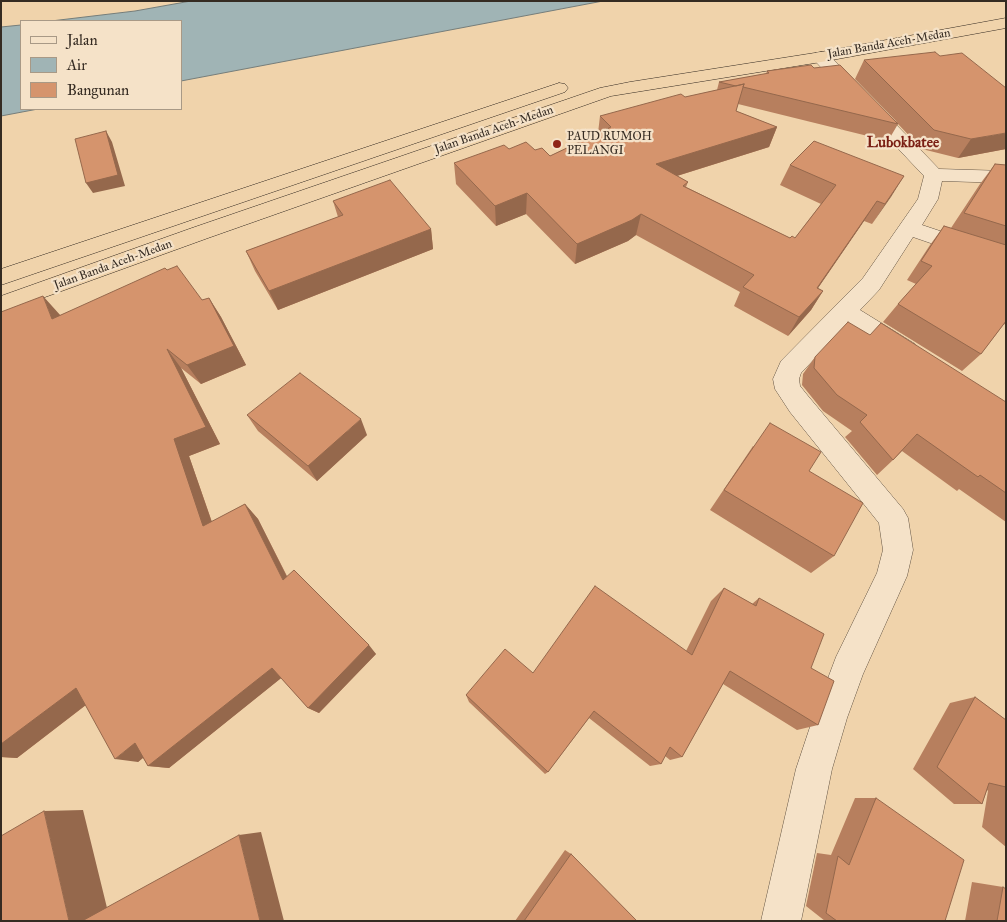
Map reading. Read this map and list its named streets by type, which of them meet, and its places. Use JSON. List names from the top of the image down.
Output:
{
  "streets": {
    "highway": ["Jalan Banda Aceh-Medan"]
  },
  "districts": ["Lubokbatee"],
  "places": ["PAUD RUMOH PELANGI"],
  "legend": ["Jalan", "Air", "Bangunan"]
}
